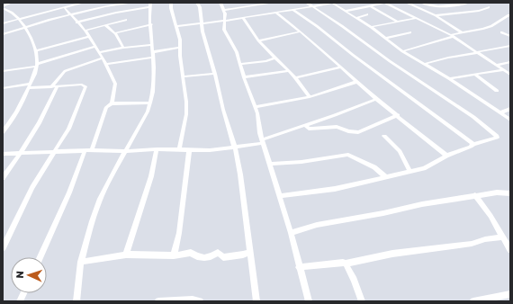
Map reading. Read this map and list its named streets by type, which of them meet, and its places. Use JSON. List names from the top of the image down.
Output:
{
  "north": "left"
}
